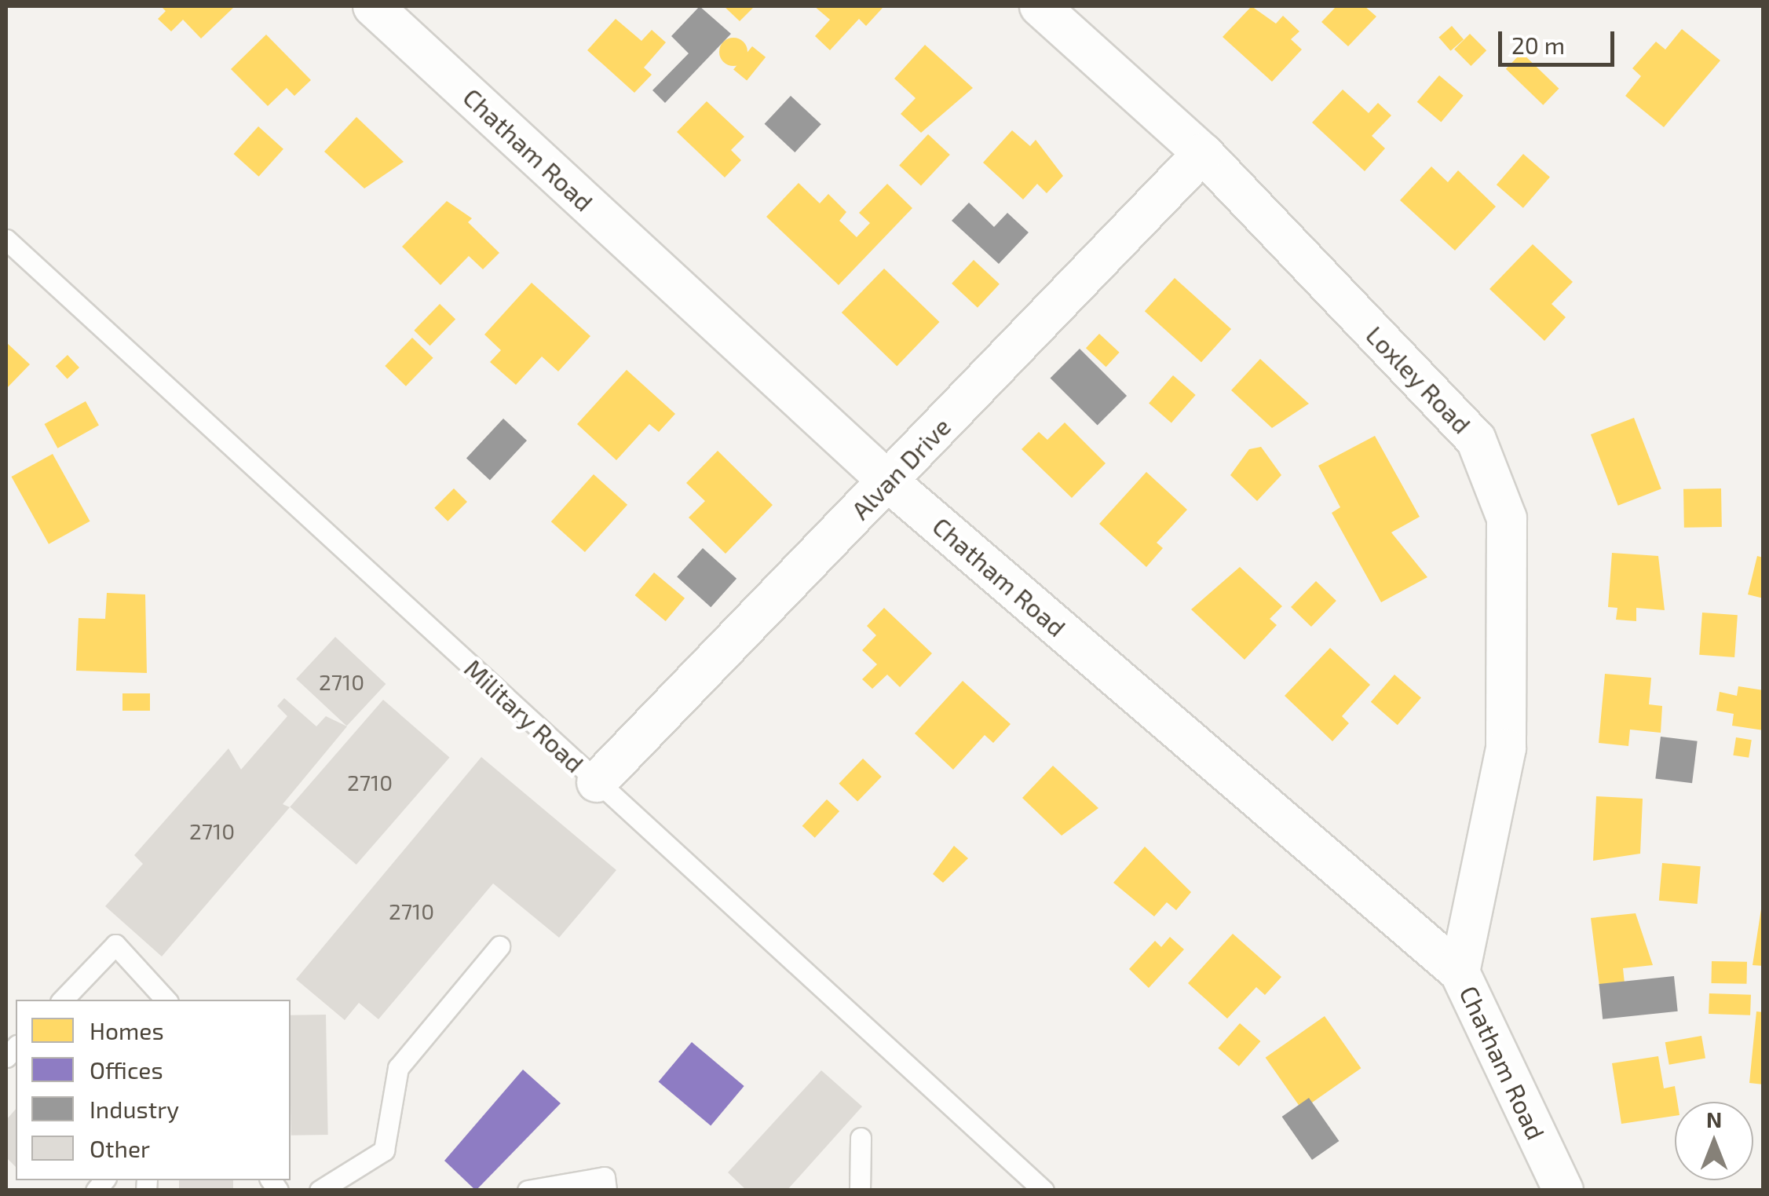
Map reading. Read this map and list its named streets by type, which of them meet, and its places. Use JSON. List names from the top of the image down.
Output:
{
  "streets": {
    "street": ["Chatham Road", "Loxley Road", "Alvan Drive"],
    "lane": ["Military Road"]
  },
  "crossings": [
    ["Chatham Road", "Loxley Road"],
    ["Chatham Road", "Alvan Drive"],
    ["Loxley Road", "Alvan Drive"],
    ["Alvan Drive", "Military Road"]
  ],
  "house_numbers": [
    "2710",
    "2710",
    "2710",
    "2710"
  ],
  "legend": [
    "Homes",
    "Offices",
    "Industry",
    "Other"
  ],
  "scale_bar": "20 m",
  "north": "top"
}
